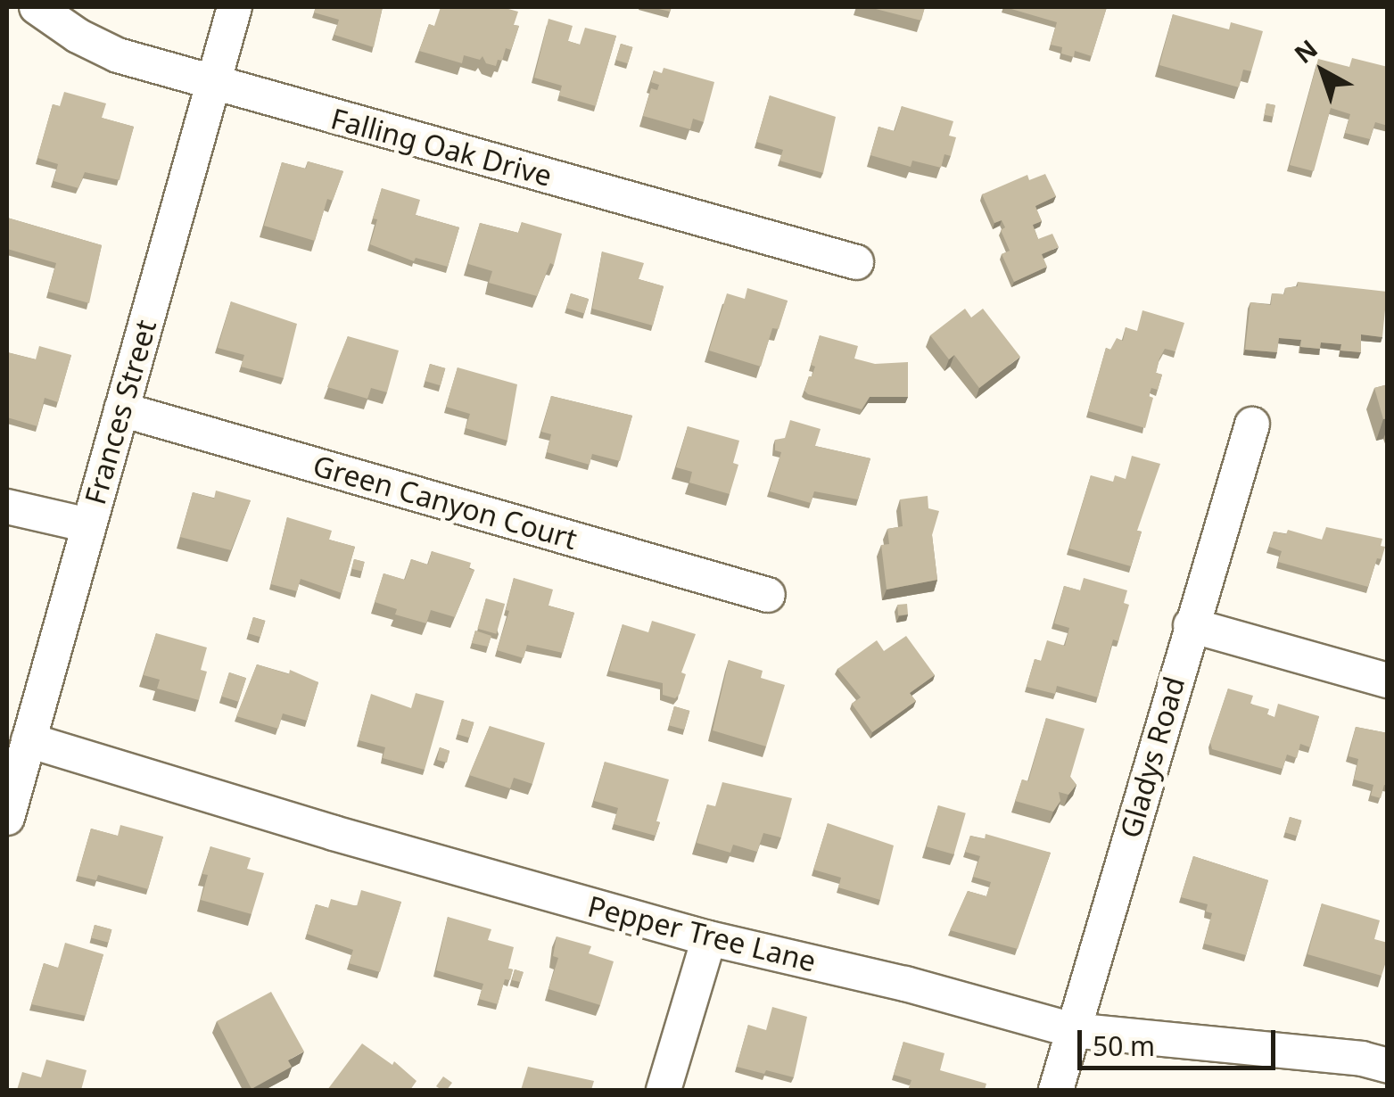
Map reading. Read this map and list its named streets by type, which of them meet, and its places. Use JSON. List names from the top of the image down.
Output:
{
  "streets": {
    "street": [
      "Falling Oak Drive",
      "Frances Street",
      "Green Canyon Court",
      "Gladys Road",
      "Pepper Tree Lane"
    ]
  },
  "crossings": [
    ["Falling Oak Drive", "Frances Street"],
    ["Frances Street", "Green Canyon Court"],
    ["Frances Street", "Pepper Tree Lane"],
    ["Gladys Road", "Pepper Tree Lane"]
  ],
  "scale_bar": "50 m",
  "north": "top left"
}
